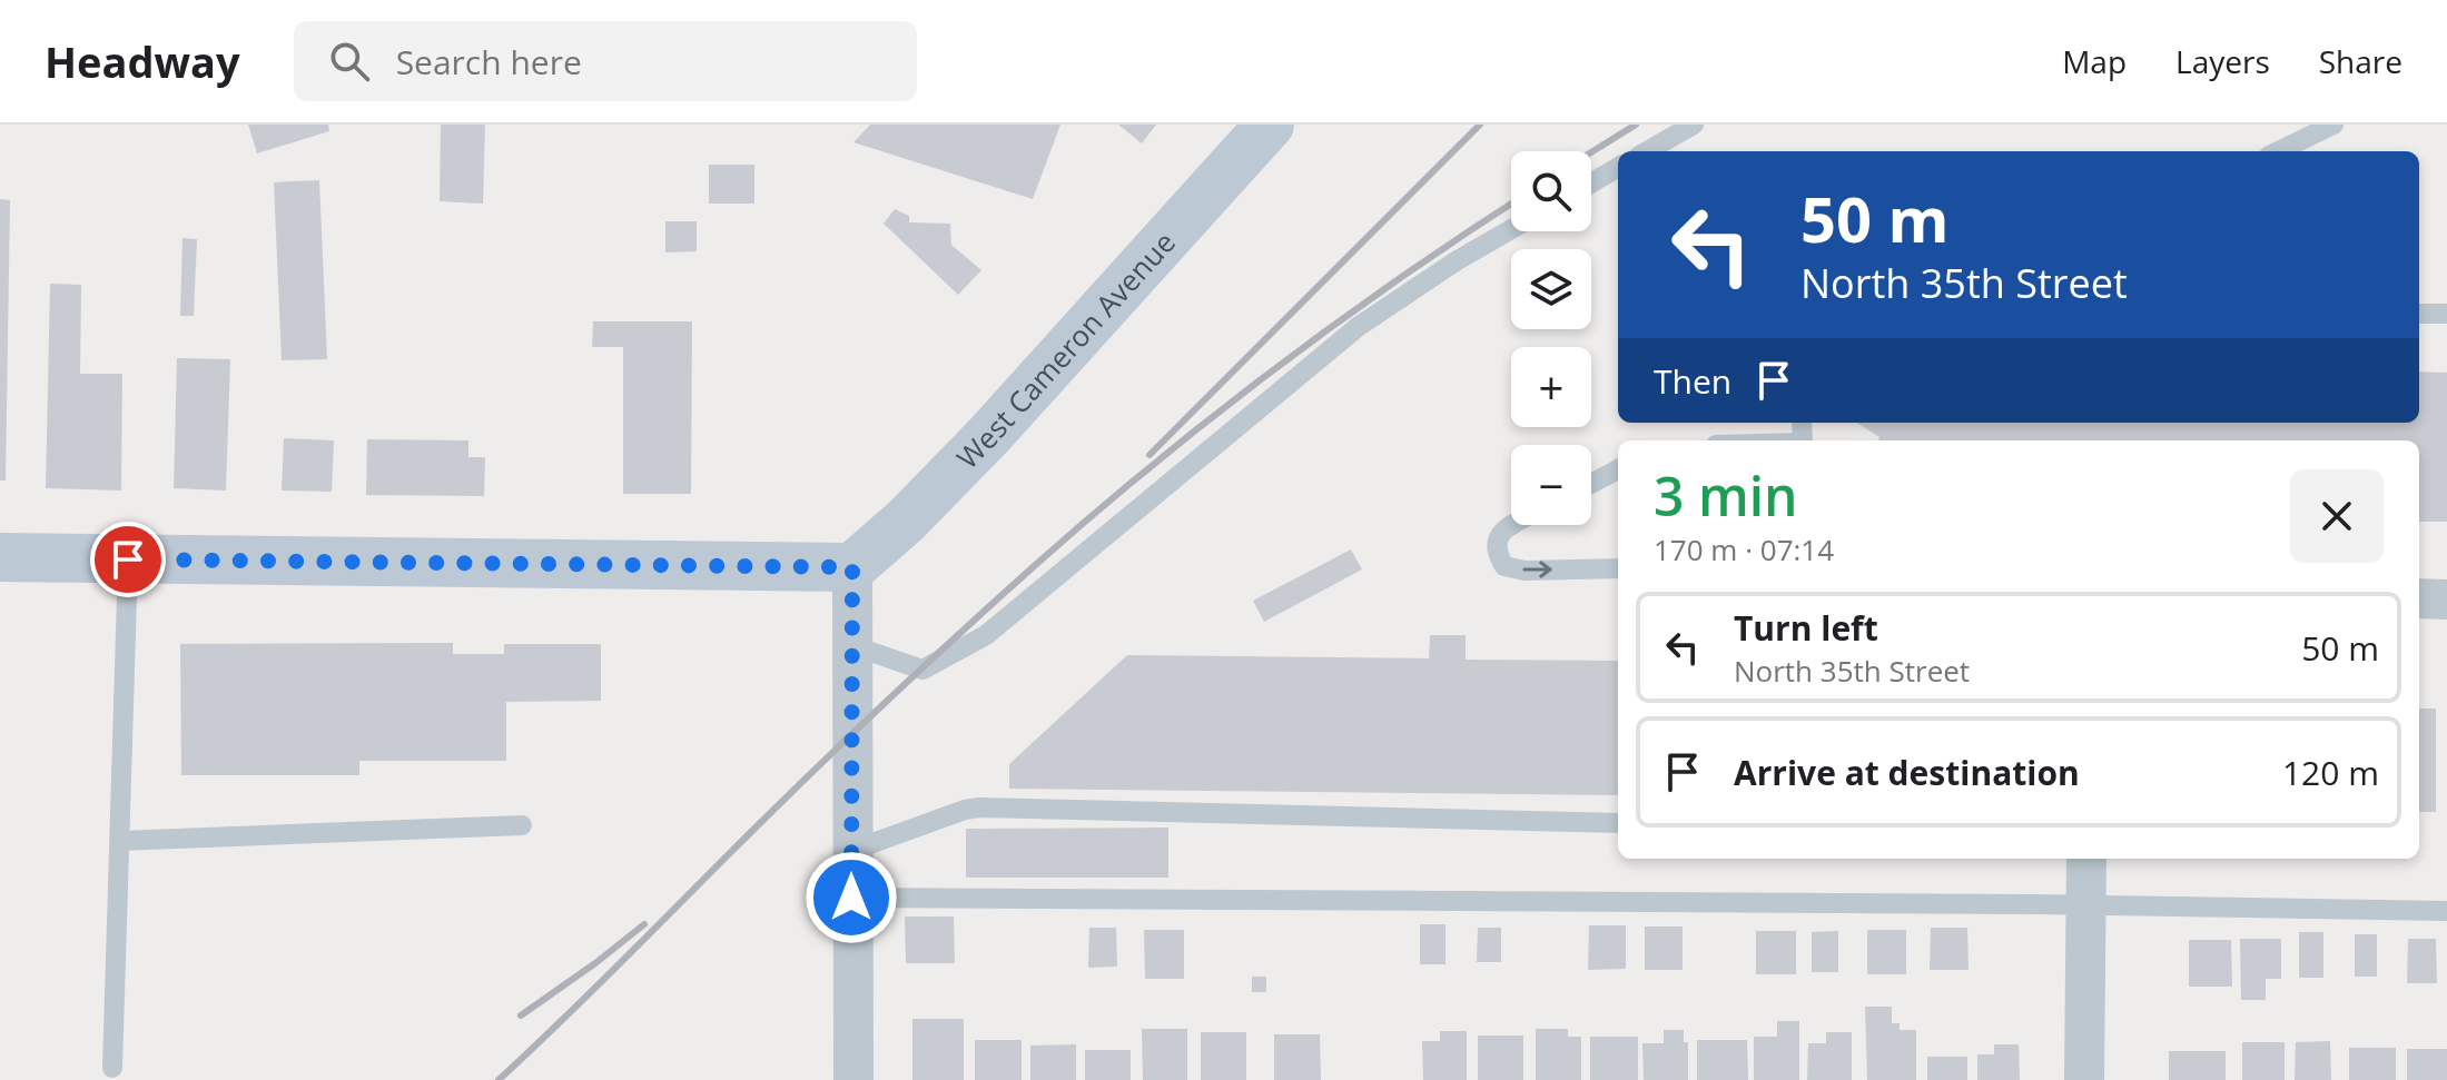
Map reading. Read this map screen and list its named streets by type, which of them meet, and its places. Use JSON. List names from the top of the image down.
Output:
{
  "streets": {
    "street": ["West Cameron Avenue"]
  },
  "page": {
    "header": "Headway",
    "search": "Search here",
    "nav": ["Map", "Layers", "Share"],
    "map_buttons": ["+", "−"],
    "turn": ["50 m", "North 35th Street"],
    "then": "Then",
    "heading": ["3 min", "170 m · 07:14"],
    "list": [
      {
        "name": "Turn left",
        "note": "North 35th Street",
        "value": "50 m"
      },
      {
        "name": "Arrive at destination",
        "value": "120 m"
      }
    ]
  }
}
